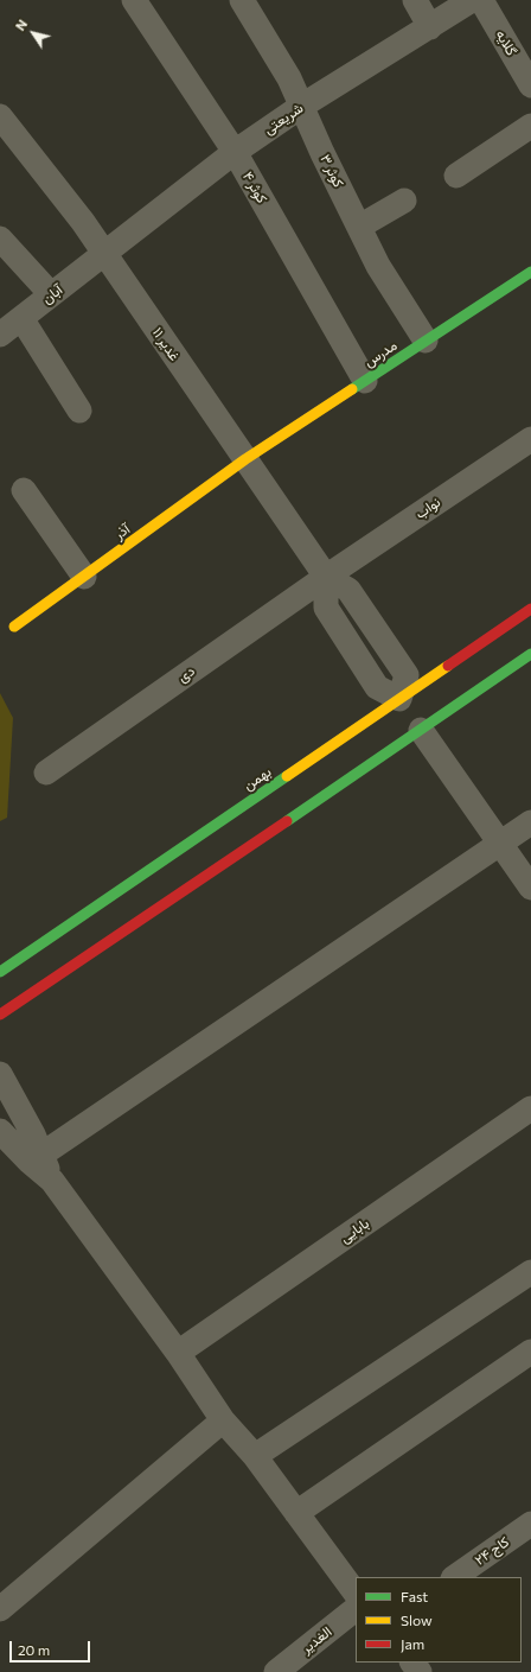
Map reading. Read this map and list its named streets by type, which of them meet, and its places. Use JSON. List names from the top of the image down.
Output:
{
  "streets": {
    "street": [
      "گلایه",
      "شریعتی",
      "کوثر ۳",
      "کوثر ۴",
      "آبان",
      "غدیر ۱۱",
      "مدرس",
      "نواب",
      "آذر",
      "دی",
      "بهمن",
      "بابایی",
      "کاج ۲۴",
      "الغدیر"
    ]
  },
  "crossings": [
    ["شریعتی", "کوثر ۳"],
    ["شریعتی", "کوثر ۴"],
    ["شریعتی", "آبان"],
    ["شریعتی", "غدیر ۱۱"],
    ["کوثر ۳", "مدرس"],
    ["کوثر ۴", "مدرس"],
    ["آبان", "غدیر ۱۱"],
    ["غدیر ۱۱", "مدرس"],
    ["غدیر ۱۱", "نواب"],
    ["غدیر ۱۱", "آذر"],
    ["غدیر ۱۱", "دی"],
    ["مدرس", "آذر"],
    ["نواب", "دی"]
  ],
  "legend": ["Fast", "Slow", "Jam"],
  "scale_bar": "20 m",
  "north": "top left"
}
